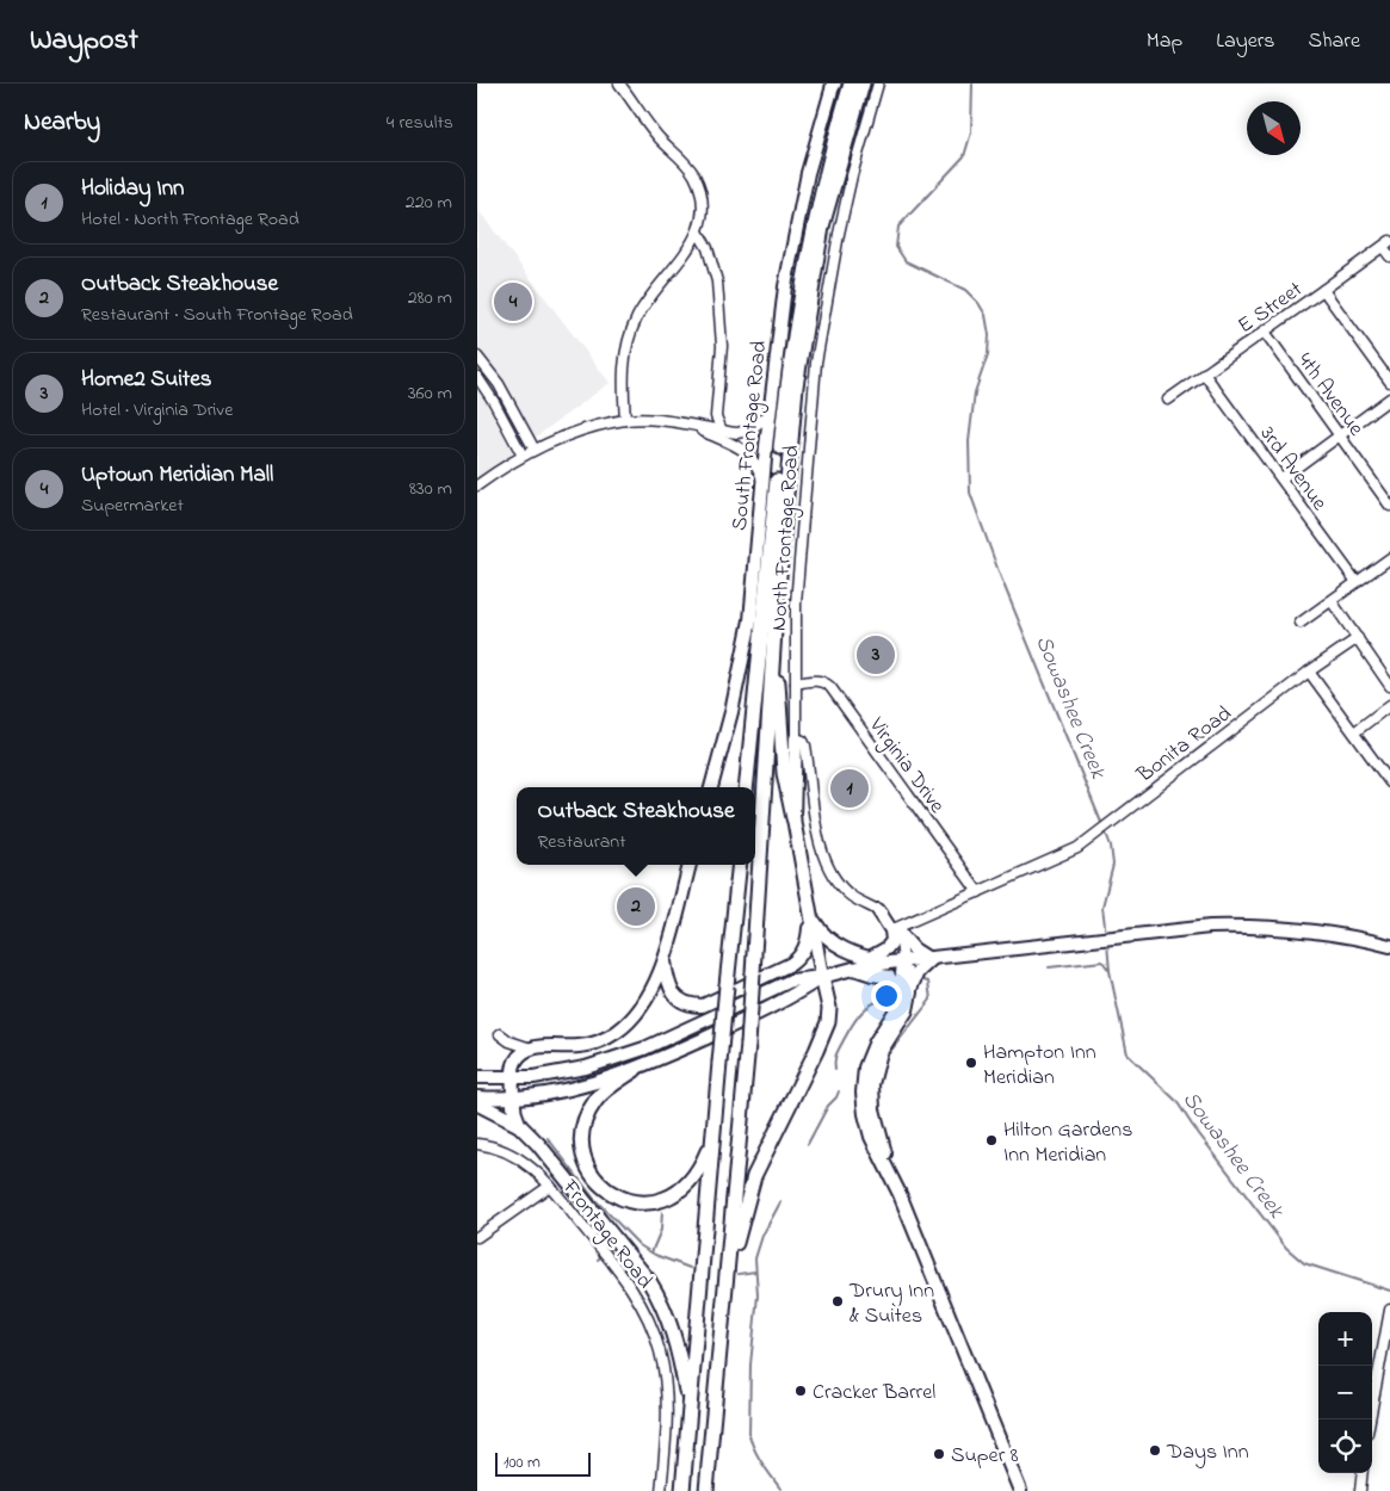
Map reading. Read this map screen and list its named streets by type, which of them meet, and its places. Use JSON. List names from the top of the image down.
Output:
{
  "streets": {
    "main road": ["South Frontage Road"],
    "street": [
      "E Street",
      "4th Avenue",
      "3rd Avenue",
      "North Frontage Road",
      "Bonita Road",
      "Virginia Drive",
      "Frontage Road"
    ]
  },
  "crossings": [
    ["E Street", "4th Avenue"],
    ["E Street", "3rd Avenue"],
    ["North Frontage Road", "Bonita Road"],
    ["North Frontage Road", "Virginia Drive"],
    ["Bonita Road", "Virginia Drive"]
  ],
  "water": ["Sowashee Creek"],
  "places": [
    "Hampton Inn Meridian",
    "Hilton Gardens Inn Meridian",
    "Drury Inn & Suites",
    "Cracker Barrel",
    "Days Inn",
    "Super 8"
  ],
  "scale_bar": "100 m",
  "north": "bottom right",
  "page": {
    "header": "Waypost",
    "nav": ["Map", "Layers", "Share"],
    "heading": ["Nearby", "4 results"],
    "list": [
      {
        "mark": "1",
        "name": "Holiday Inn",
        "note": "Hotel · North Frontage Road",
        "value": "220 m"
      },
      {
        "mark": "2",
        "name": "Outback Steakhouse",
        "note": "Restaurant · South Frontage Road",
        "value": "280 m"
      },
      {
        "mark": "3",
        "name": "Home2 Suites",
        "note": "Hotel · Virginia Drive",
        "value": "360 m"
      },
      {
        "mark": "4",
        "name": "Uptown Meridian Mall",
        "note": "Supermarket",
        "value": "830 m"
      }
    ],
    "pins": [
      "4",
      "3",
      "1",
      "2"
    ],
    "popup": ["Outback Steakhouse", "Restaurant"],
    "map_buttons": ["+", "−"],
    "scale": "100 m"
  }
}
